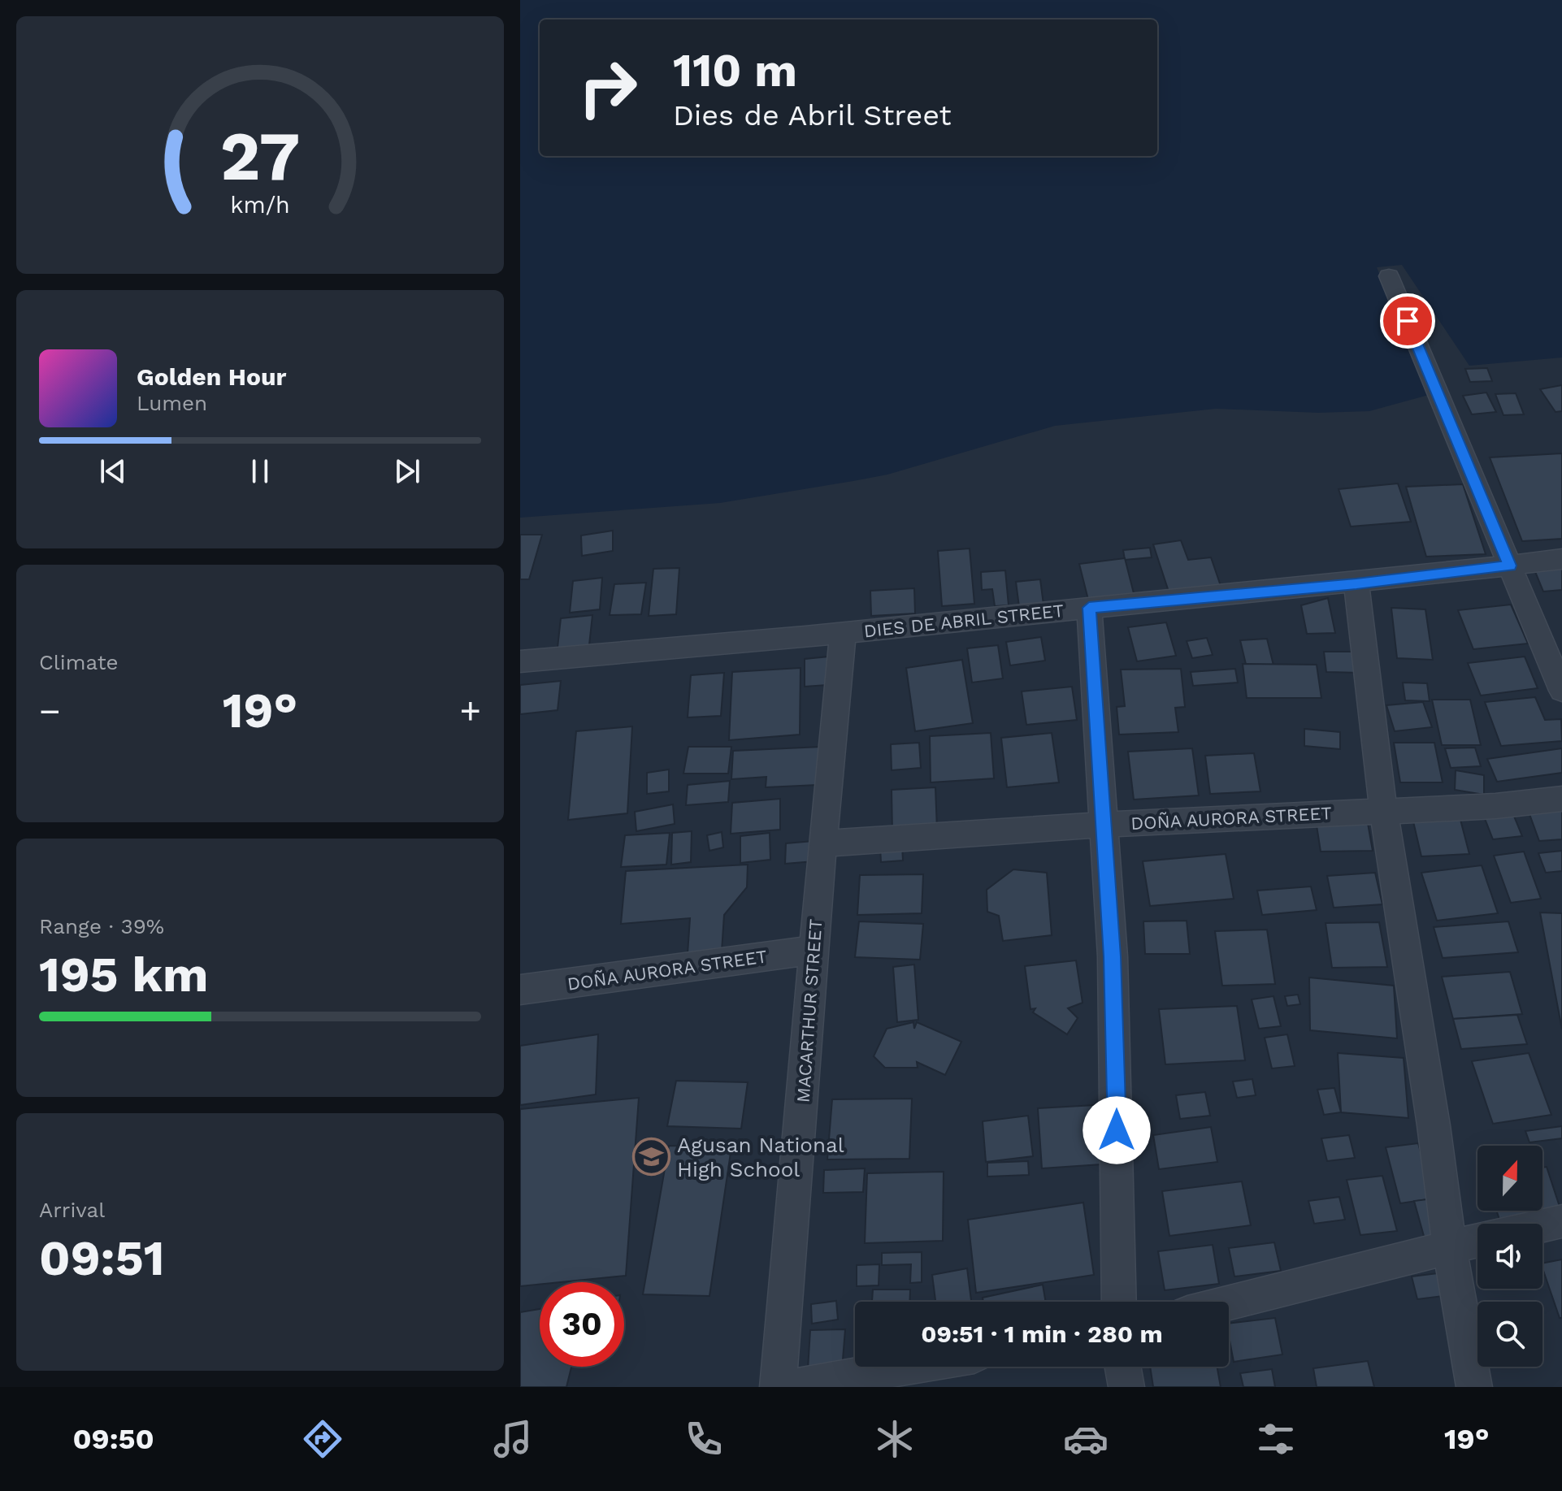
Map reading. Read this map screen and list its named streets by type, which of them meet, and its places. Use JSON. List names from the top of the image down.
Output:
{
  "streets": {
    "street": ["DIES DE ABRIL STREET", "DOÑA AURORA STREET", "MACARTHUR STREET"]
  },
  "crossings": [
    ["DIES DE ABRIL STREET", "MACARTHUR STREET"],
    ["DOÑA AURORA STREET", "MACARTHUR STREET"]
  ],
  "places": {
    "school or university": ["Agusan National High School"]
  },
  "north": "top",
  "page": {
    "turn": ["110 m", "Dies de Abril Street"],
    "song": ["Golden Hour", "Lumen"],
    "tile": [
      "Climate",
      ["Range · 39%", "195 km"],
      ["Arrival", "09:51"]
    ],
    "heat": ["−", "19°", "+"],
    "limit": "30",
    "trip": "09:51 · 1 min · 280 m",
    "tabs": ["09:50", "19°"],
    "gauge": ["27", "km/h"]
  }
}
